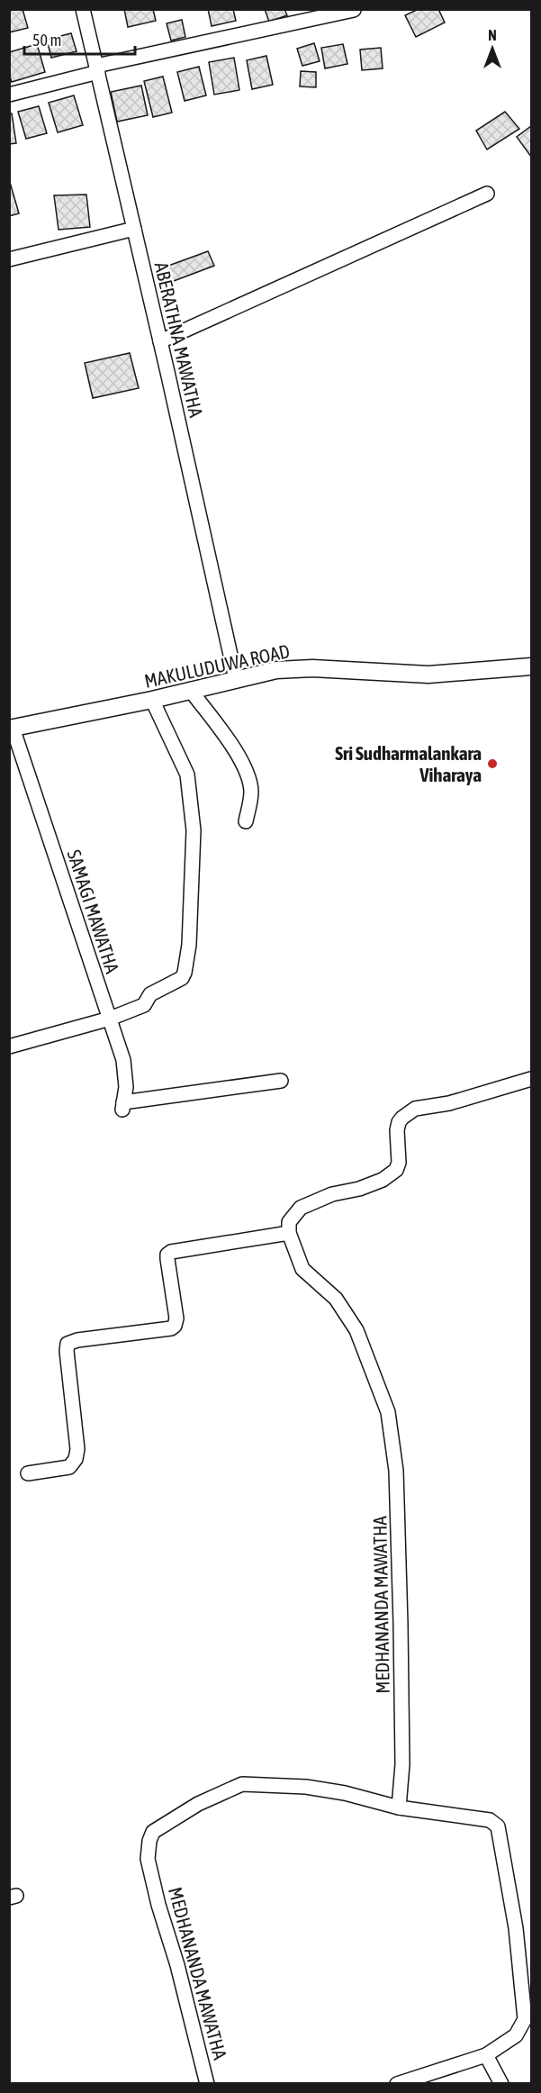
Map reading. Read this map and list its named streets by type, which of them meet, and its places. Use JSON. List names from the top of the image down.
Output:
{
  "streets": {
    "street": [
      "ABERATHNA MAWATHA",
      "MAKULUDUWA ROAD",
      "SAMAGI MAWATHA",
      "MEDHANANDA MAWATHA"
    ]
  },
  "crossings": [
    ["ABERATHNA MAWATHA", "MAKULUDUWA ROAD"],
    ["MAKULUDUWA ROAD", "SAMAGI MAWATHA"]
  ],
  "places": ["Sri Sudharmalankara Viharaya"],
  "scale_bar": "50 m",
  "north": "top"
}
